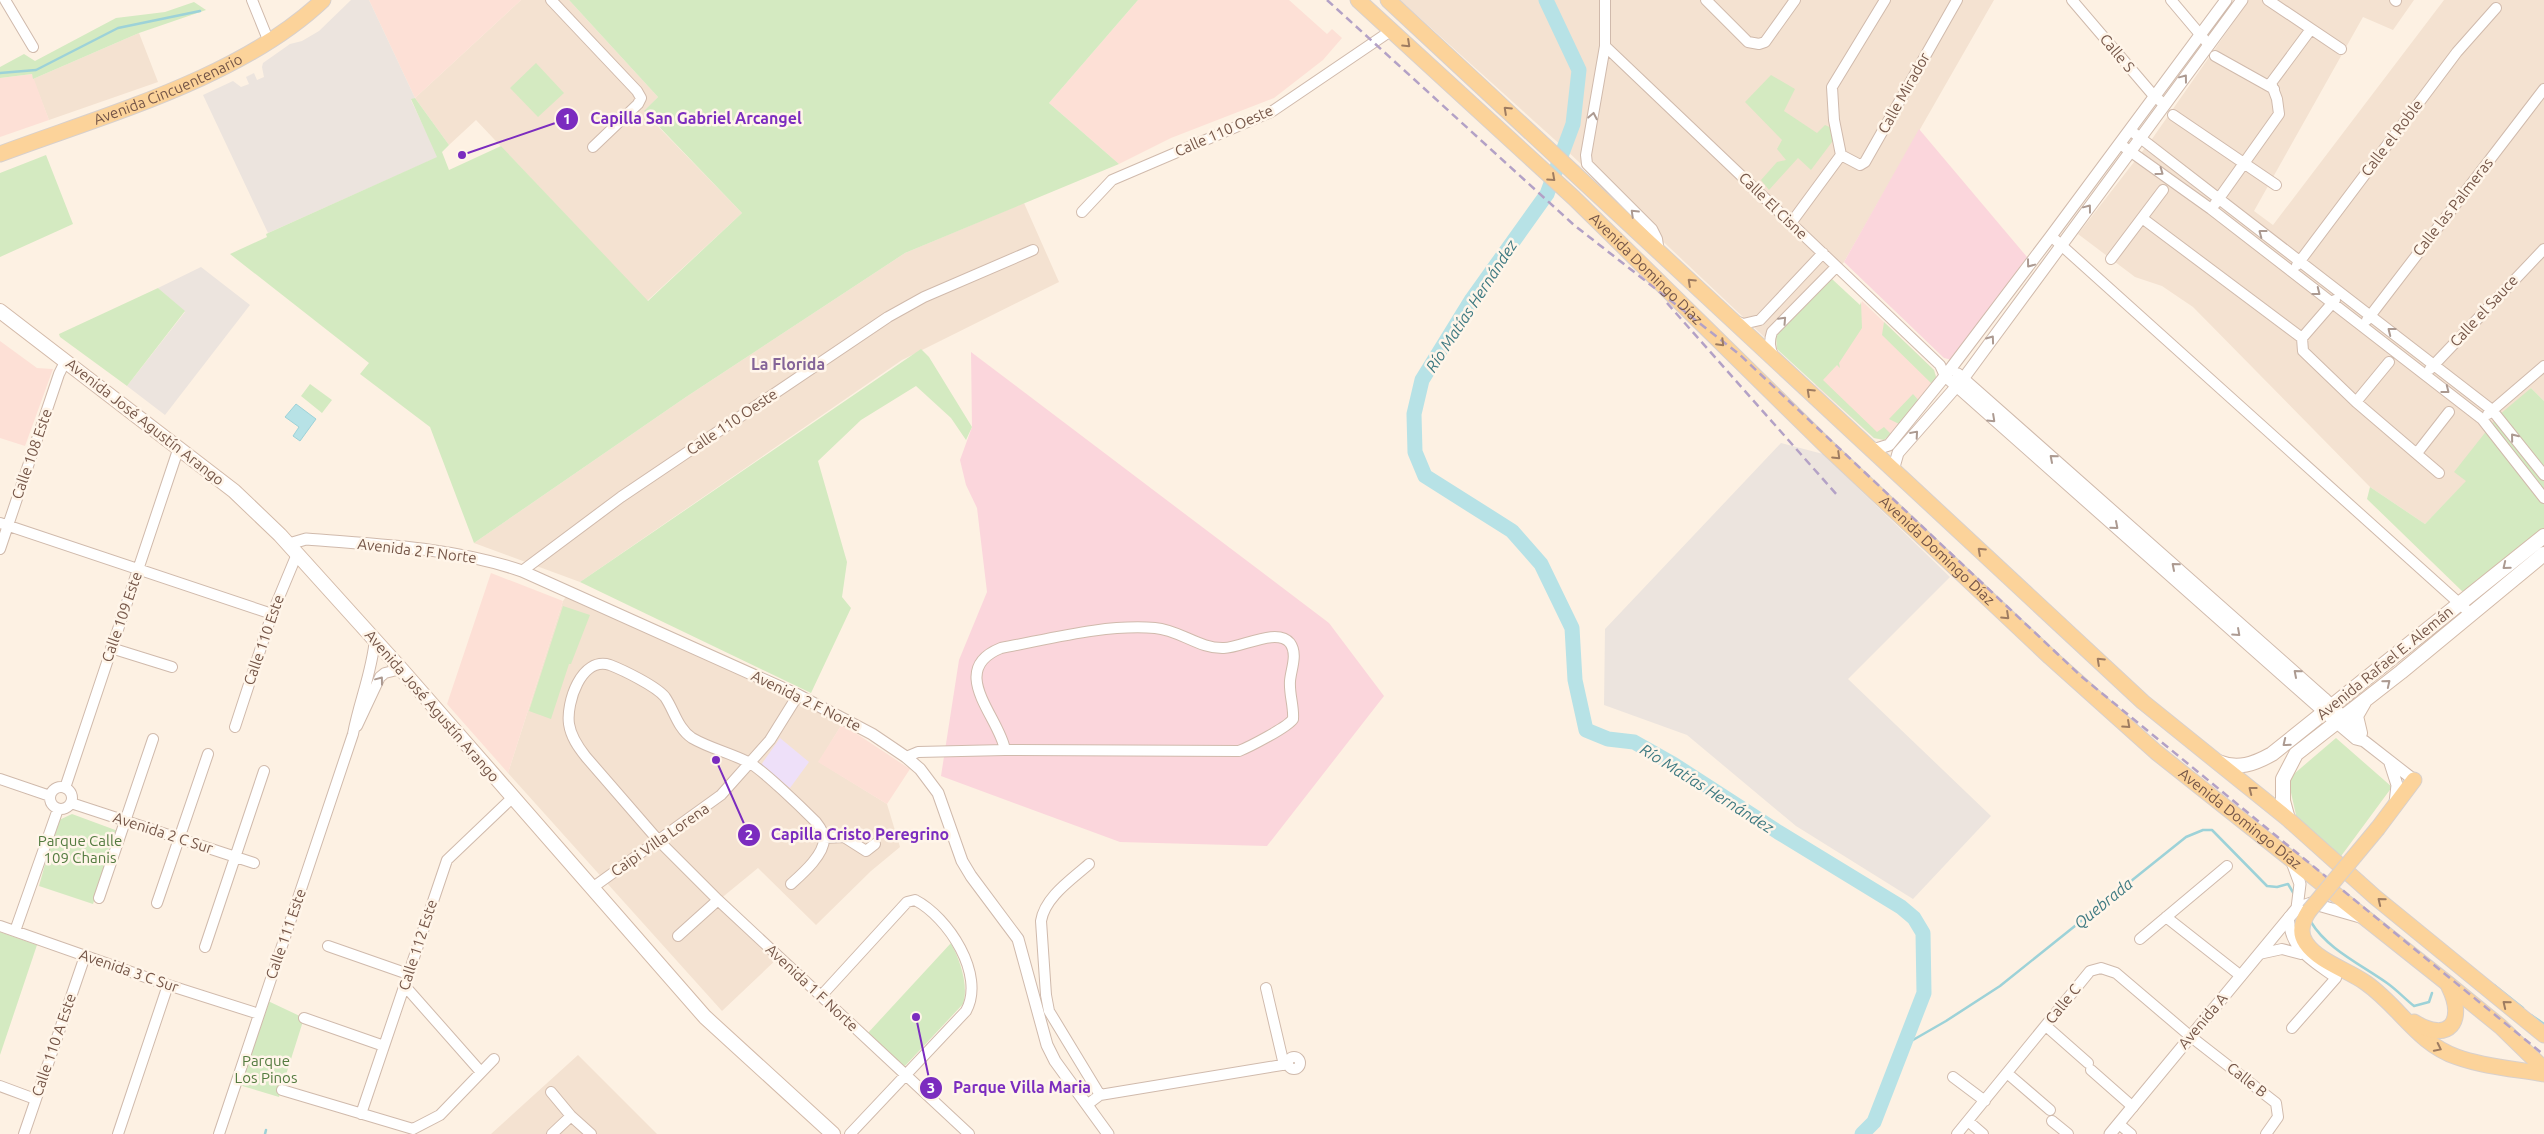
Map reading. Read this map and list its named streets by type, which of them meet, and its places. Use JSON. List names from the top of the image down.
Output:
{
  "streets": {
    "main road": [
      "Avenida Cincuentenario",
      "Avenida Domingo Díaz",
      "Avenida José Agustín Arango",
      "Avenida Rafael E. Alemán"
    ],
    "street": [
      "Calle S",
      "Calle Mirador",
      "Calle 110 Oeste",
      "Calle el Roble",
      "Calle El Cisne",
      "Calle las Palmeras",
      "Calle el Sauce",
      "Calle 108 Este",
      "Avenida 2 F Norte",
      "Calle 109 Este",
      "Calle 110 Este",
      "Avenida 2 C Sur",
      "Caipi Villa Lorena",
      "Calle 111 Este",
      "Calle 112 Este",
      "Avenida 3 C Sur",
      "Avenida 1 F Norte",
      "Calle C",
      "Avenida A",
      "Calle 110 A Este",
      "Calle B"
    ]
  },
  "crossings": [
    ["Calle 110 Oeste", "Avenida Domingo Díaz"],
    ["Calle 110 Oeste", "Avenida 2 F Norte"],
    ["Avenida Domingo Díaz", "Avenida Rafael E. Alemán"],
    ["Avenida José Agustín Arango", "Calle 108 Este"],
    ["Avenida José Agustín Arango", "Avenida 2 F Norte"],
    ["Avenida José Agustín Arango", "Calle 109 Este"],
    ["Avenida José Agustín Arango", "Calle 110 Este"],
    ["Avenida José Agustín Arango", "Caipi Villa Lorena"],
    ["Avenida José Agustín Arango", "Calle 111 Este"],
    ["Avenida José Agustín Arango", "Calle 112 Este"],
    ["Avenida 2 F Norte", "Calle 110 Este"],
    ["Avenida 2 F Norte", "Caipi Villa Lorena"],
    ["Calle 109 Este", "Avenida 2 C Sur"],
    ["Caipi Villa Lorena", "Avenida 1 F Norte"],
    ["Calle 111 Este", "Avenida 3 C Sur"],
    ["Avenida 3 C Sur", "Calle 110 A Este"],
    ["Calle C", "Avenida A"],
    ["Calle C", "Calle B"],
    ["Avenida A", "Calle B"]
  ],
  "districts": ["La Florida"],
  "water": ["Río Matías Hernández", "Quebrada"],
  "parks": ["Parque Calle 109 Chanis", "Parque Los Pinos"],
  "places": ["Capilla San Gabriel Arcangel", "Capilla Cristo Peregrino", "Parque Villa Maria"]
}
